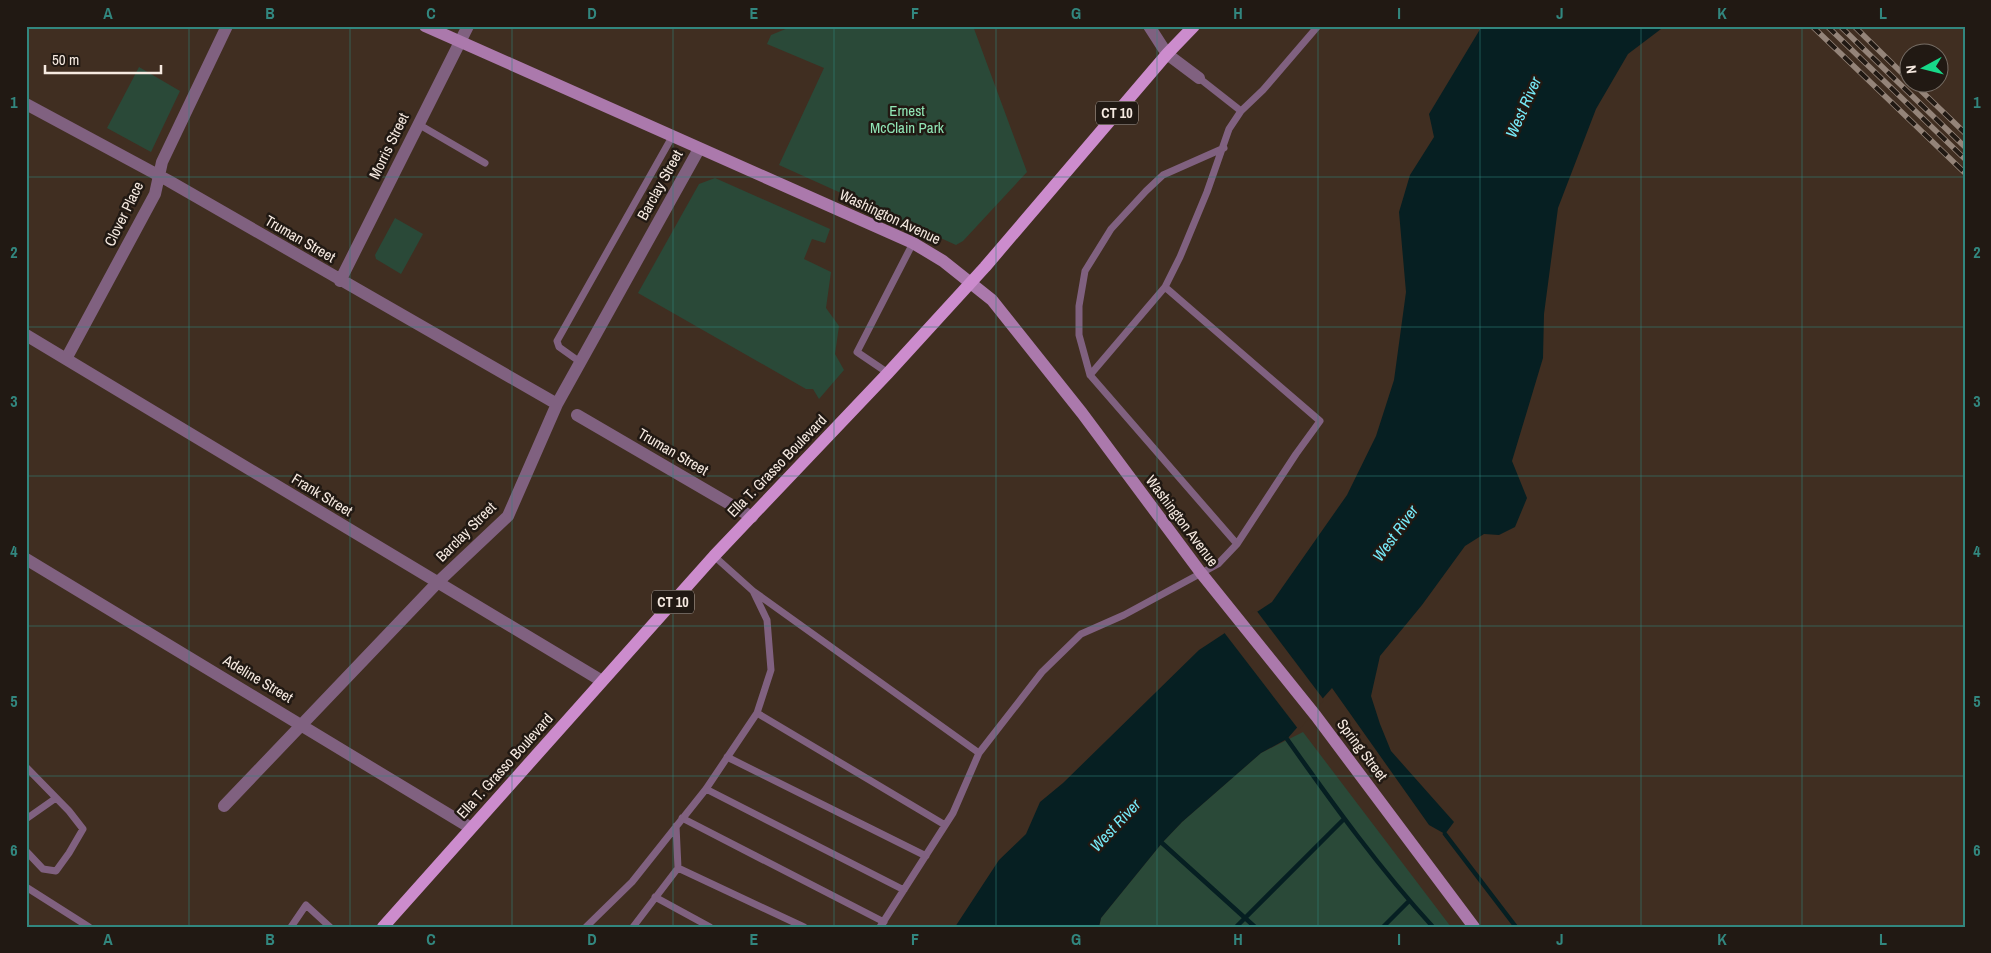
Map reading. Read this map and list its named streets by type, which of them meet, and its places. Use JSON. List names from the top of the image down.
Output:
{
  "streets": {
    "main road": [
      "CT 10",
      "Washington Avenue",
      "Ella T. Grasso Boulevard",
      "Spring Street"
    ],
    "street": [
      "Morris Street",
      "Barclay Street",
      "Clover Place",
      "Truman Street",
      "Frank Street",
      "Adeline Street"
    ]
  },
  "crossings": [
    ["Morris Street", "Washington Avenue"],
    ["Morris Street", "Truman Street"],
    ["Barclay Street", "Washington Avenue"],
    ["Barclay Street", "Truman Street"],
    ["Barclay Street", "Frank Street"],
    ["Barclay Street", "Adeline Street"],
    ["Clover Place", "Truman Street"],
    ["Clover Place", "Frank Street"],
    ["Washington Avenue", "Ella T. Grasso Boulevard"],
    ["Washington Avenue", "Spring Street"],
    ["Truman Street", "Ella T. Grasso Boulevard"],
    ["Ella T. Grasso Boulevard", "Frank Street"],
    ["Ella T. Grasso Boulevard", "Adeline Street"]
  ],
  "water": ["West River"],
  "parks": ["Ernest McClain Park"],
  "scale_bar": "50 m",
  "north": "left",
  "grid": {
    "columns": [
      "A",
      "B",
      "C",
      "D",
      "E",
      "F",
      "G",
      "H",
      "I",
      "J",
      "K",
      "L"
    ],
    "rows": [
      "1",
      "2",
      "3",
      "4",
      "5",
      "6"
    ]
  }
}
